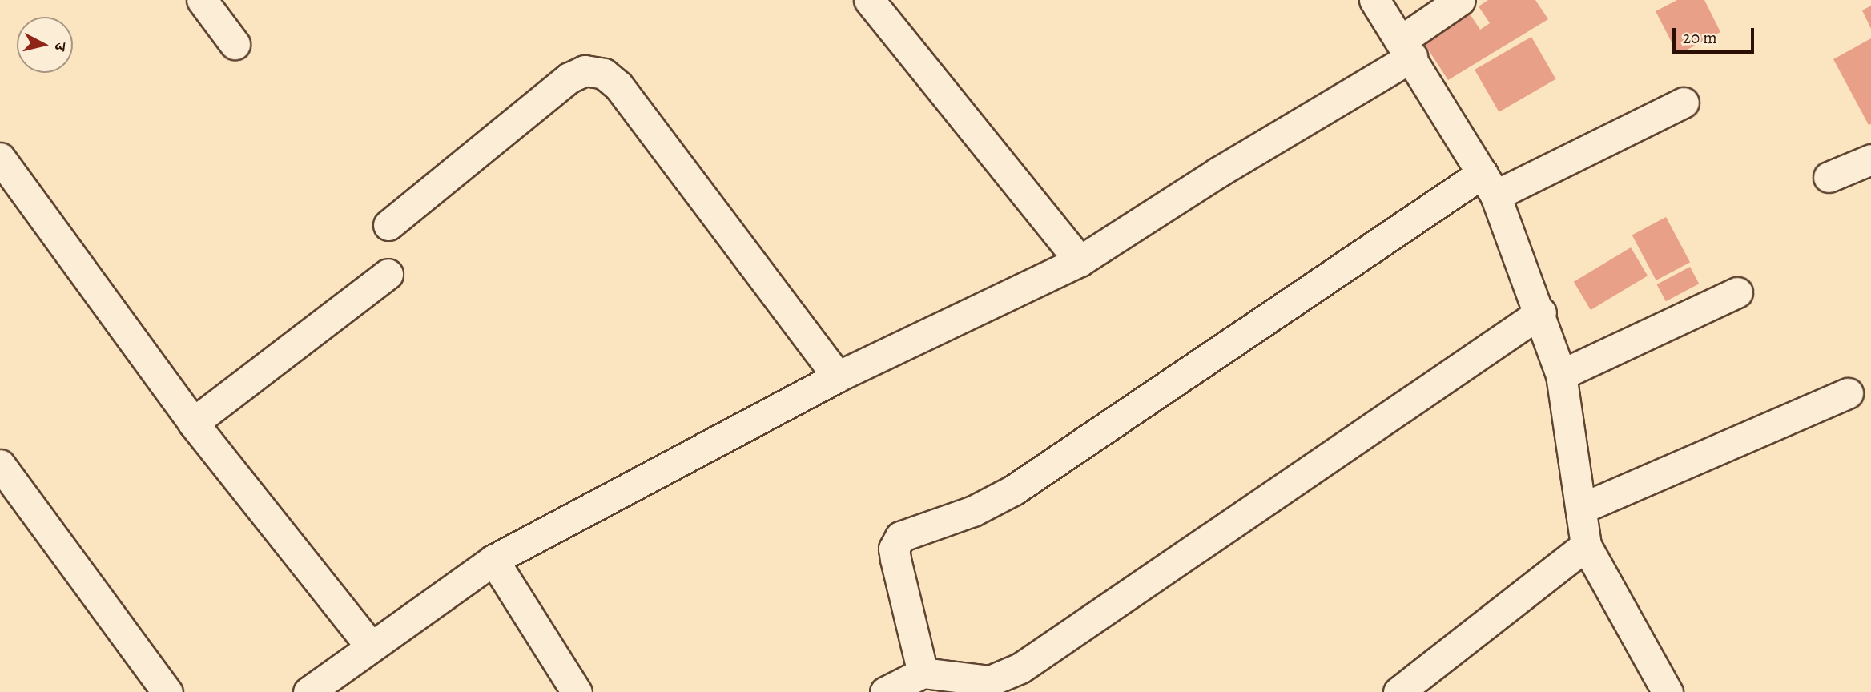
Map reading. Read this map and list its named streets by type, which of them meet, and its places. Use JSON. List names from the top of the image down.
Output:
{
  "scale_bar": "20 m",
  "north": "right"
}
